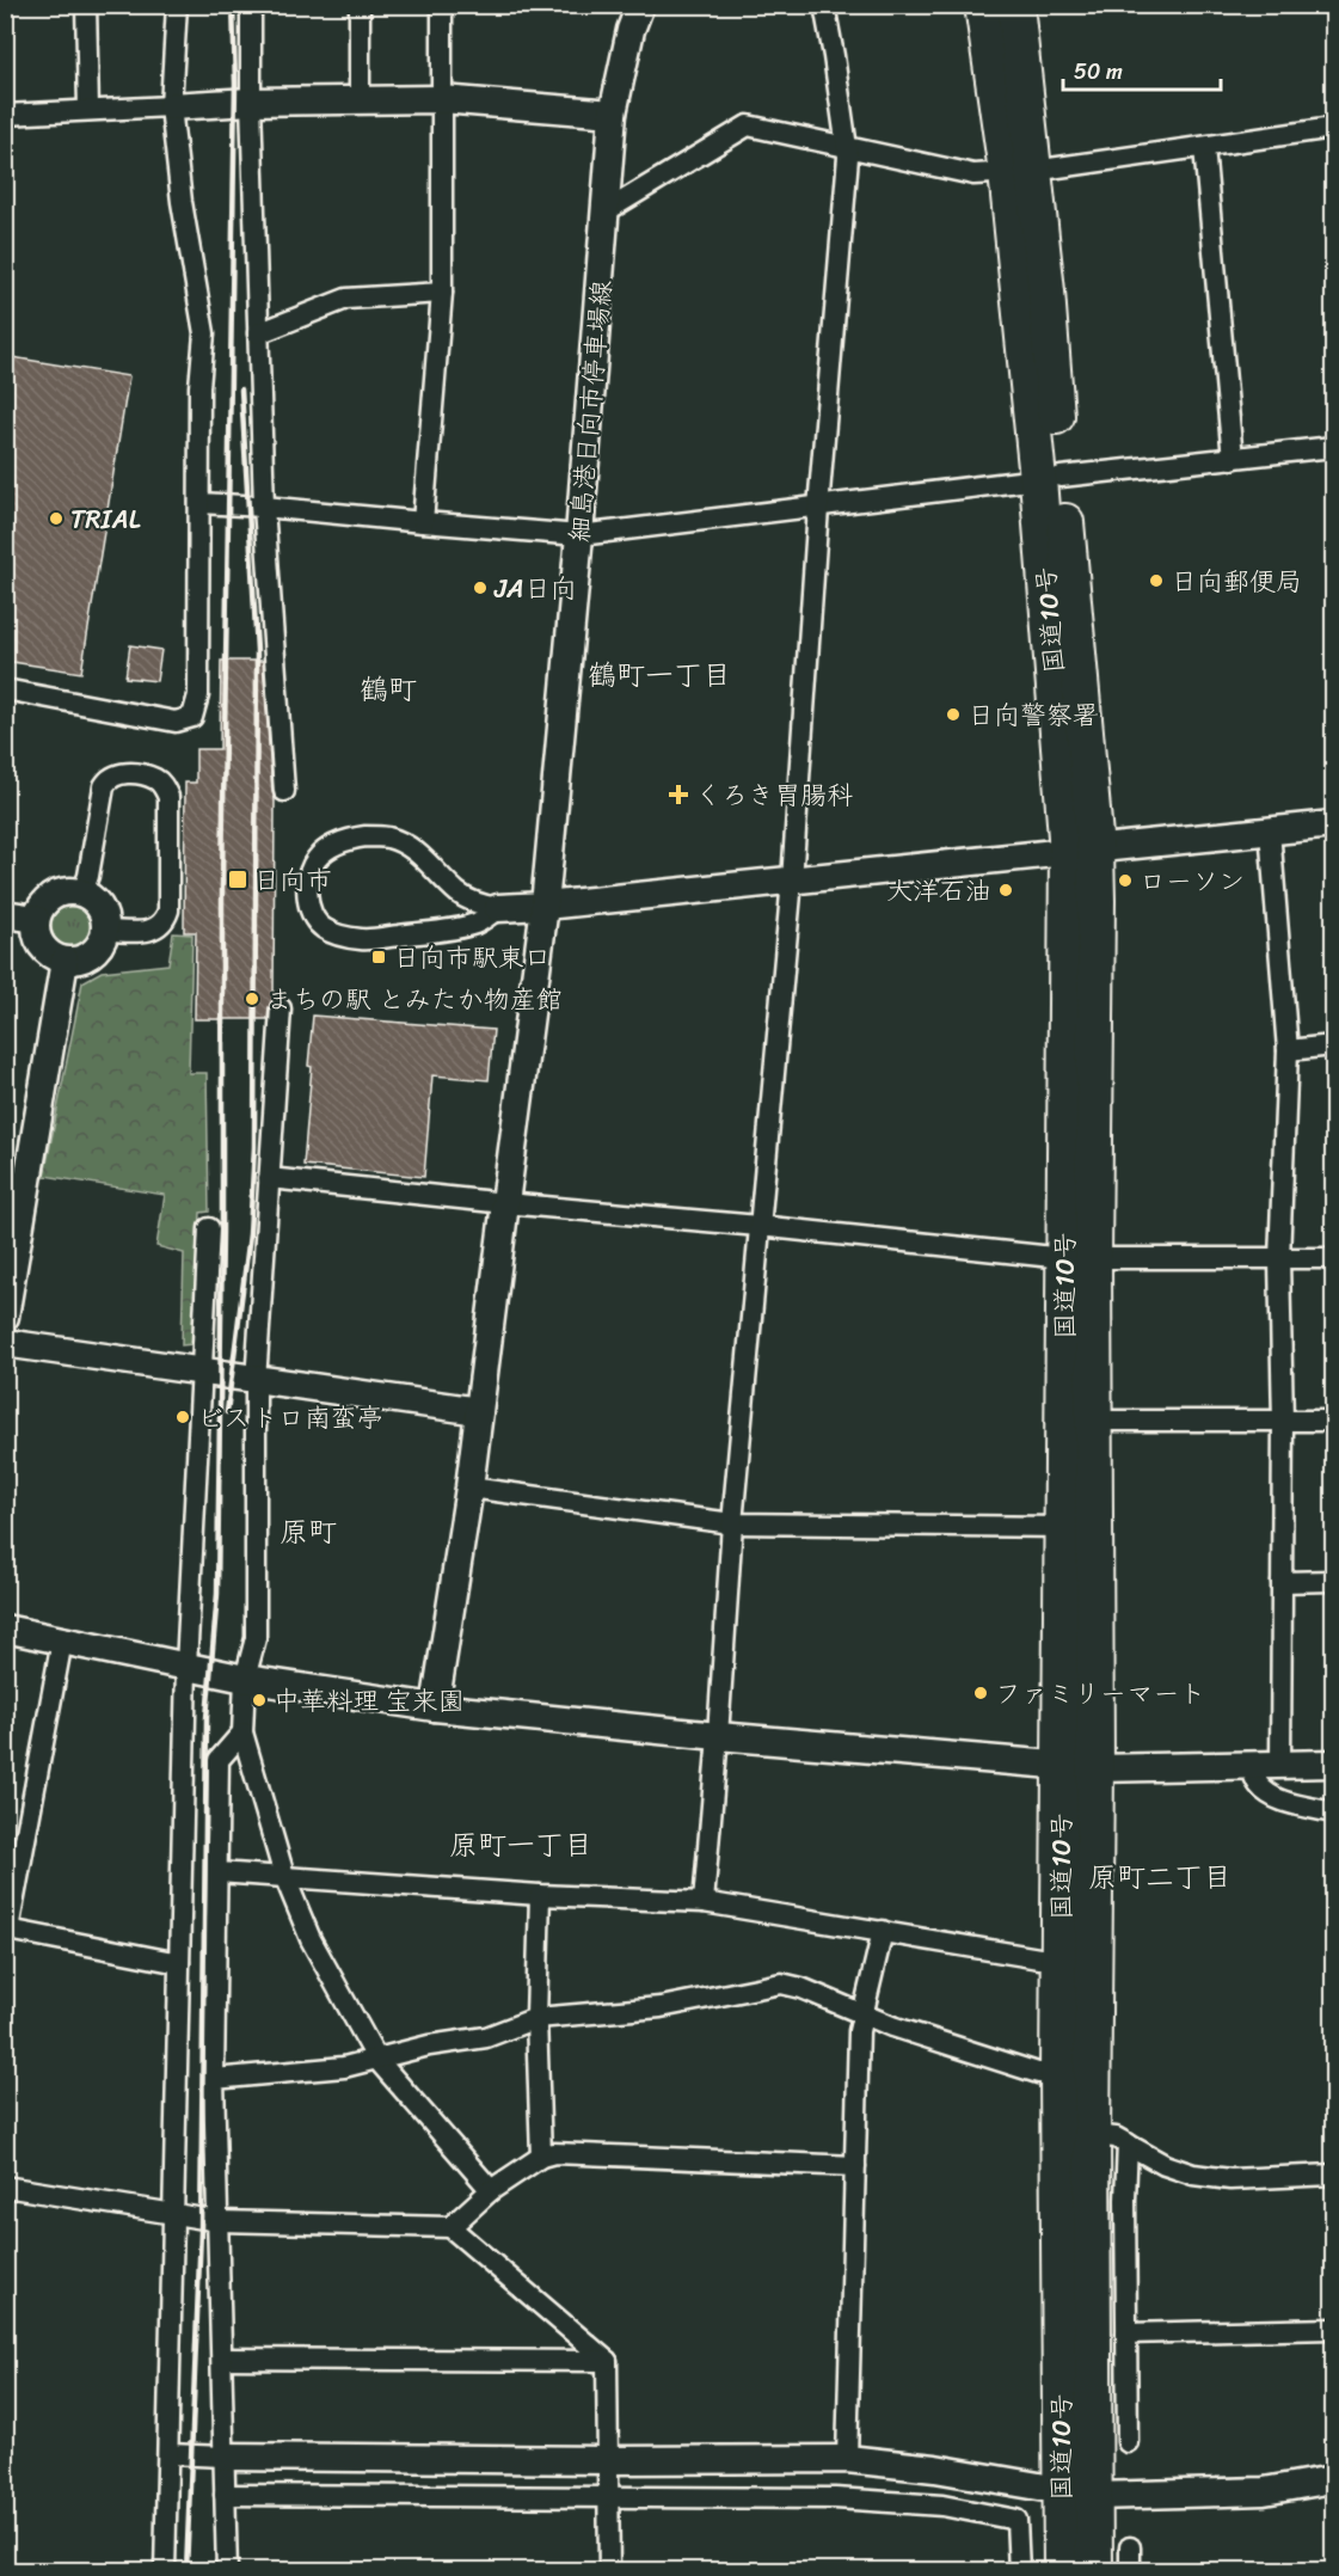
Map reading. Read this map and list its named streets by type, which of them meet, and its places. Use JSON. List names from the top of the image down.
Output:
{
  "streets": {
    "highway": ["国道10号"],
    "street": ["細島港日向市停車場線"]
  },
  "districts": [
    "鶴町一丁目",
    "鶴町",
    "原町",
    "原町一丁目",
    "原町二丁目"
  ],
  "places": {
    "other": [
      "TRIAL",
      "日向郵便局",
      "JA日向",
      "日向警察署",
      "ローソン",
      "大洋石油",
      "まちの駅 とみたか物産館",
      "ビストロ南蛮亭",
      "ファミリーマート",
      "中華料理 宝来園"
    ],
    "health": ["くろき胃腸科"],
    "transit": ["日向市", "日向市駅東口"]
  },
  "scale_bar": "50 m"
}
